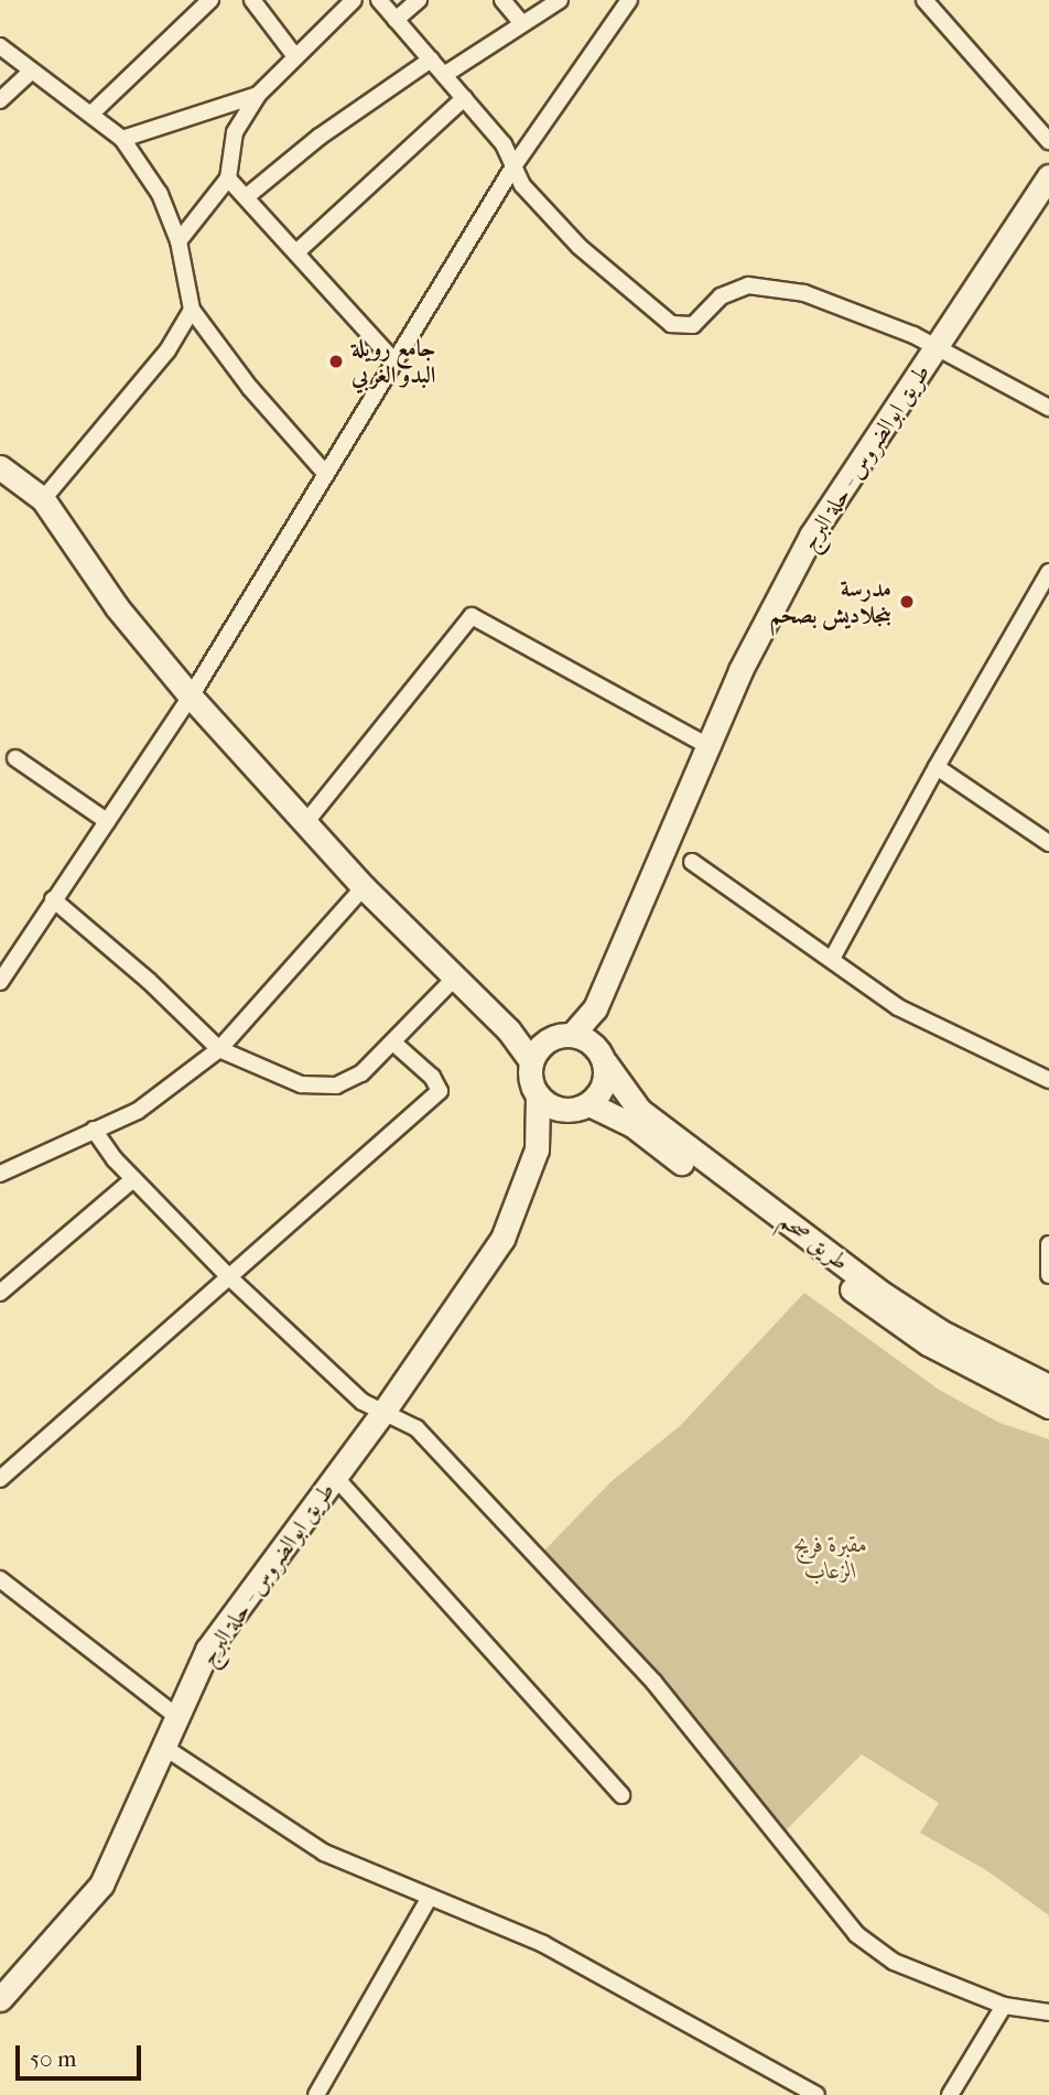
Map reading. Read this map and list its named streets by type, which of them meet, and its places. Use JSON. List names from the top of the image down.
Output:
{
  "streets": {
    "main road": ["طريق ابوالضروس - حلة البرج", "طريق صحم"]
  },
  "crossings": [
    ["طريق ابوالضروس - حلة البرج", "طريق صحم"]
  ],
  "parks": ["مقبرة فريج الزعاب"],
  "places": ["جامع رويلة البدو الغربي", "مدرسة بنجلاديش بصحم"],
  "scale_bar": "50 m"
}
